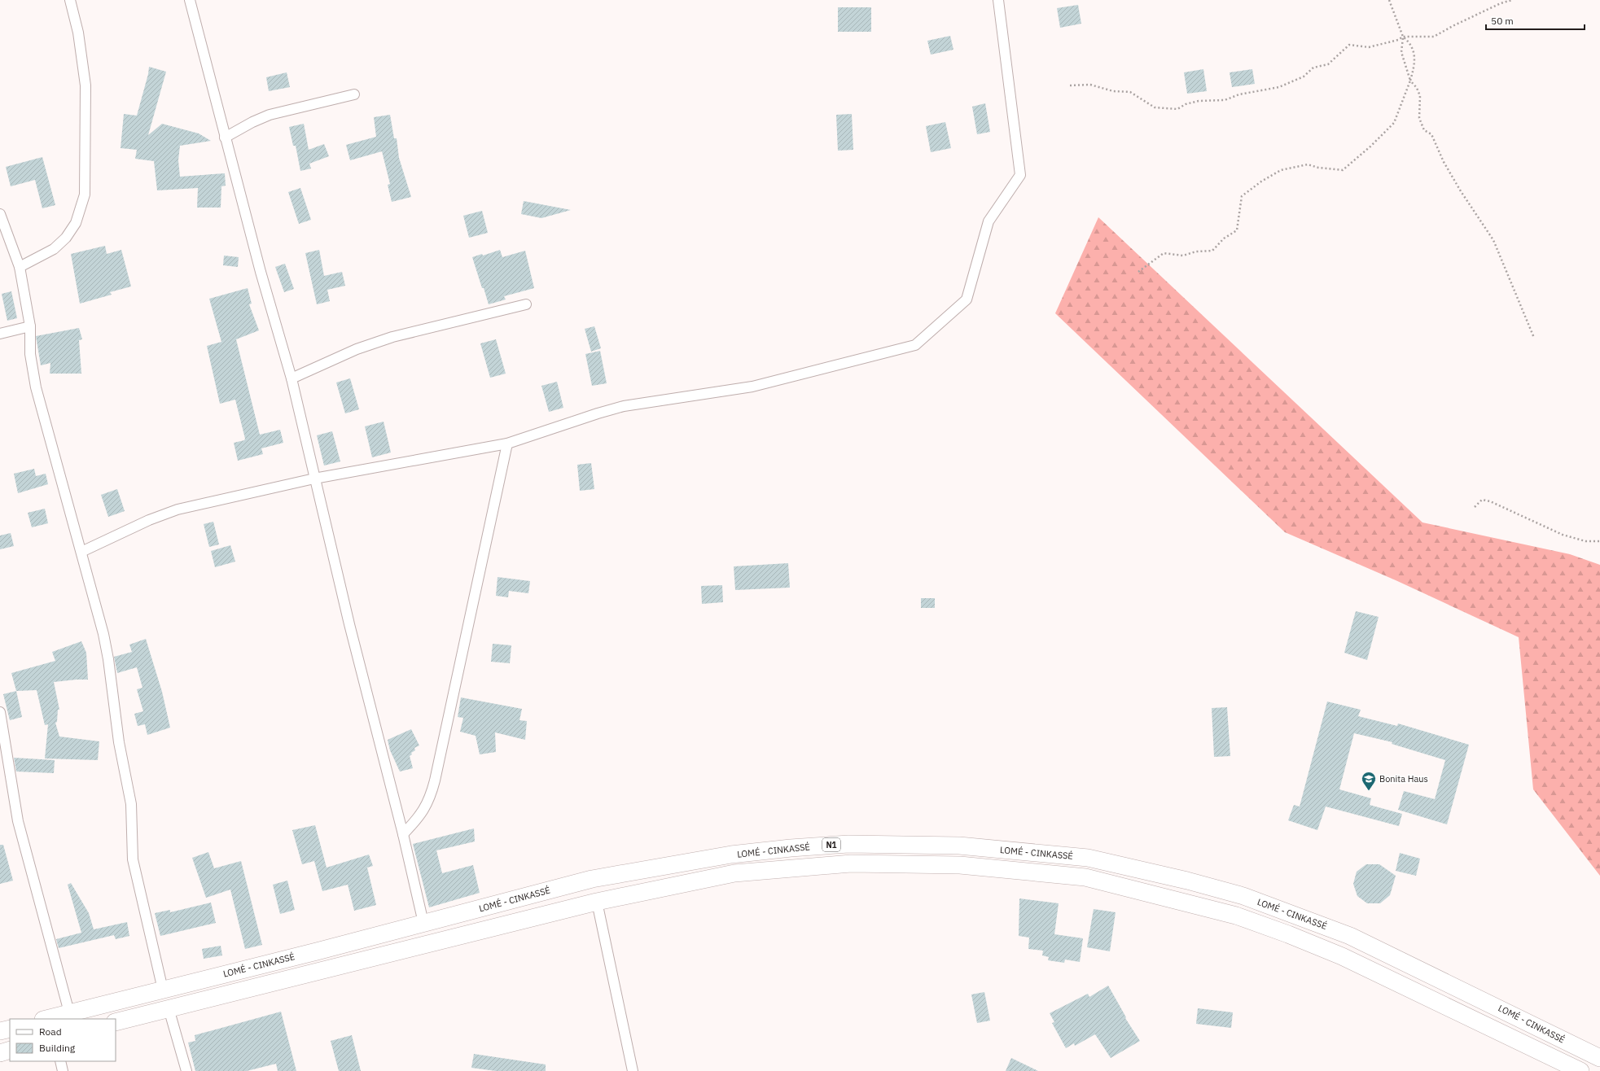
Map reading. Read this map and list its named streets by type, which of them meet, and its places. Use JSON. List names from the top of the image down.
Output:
{
  "streets": {
    "highway": ["N1", "LOMÉ - CINKASSÉ"]
  },
  "places": {
    "school or university": ["Bonita Haus"]
  },
  "legend": ["Road", "Building"],
  "scale_bar": "50 m"
}
